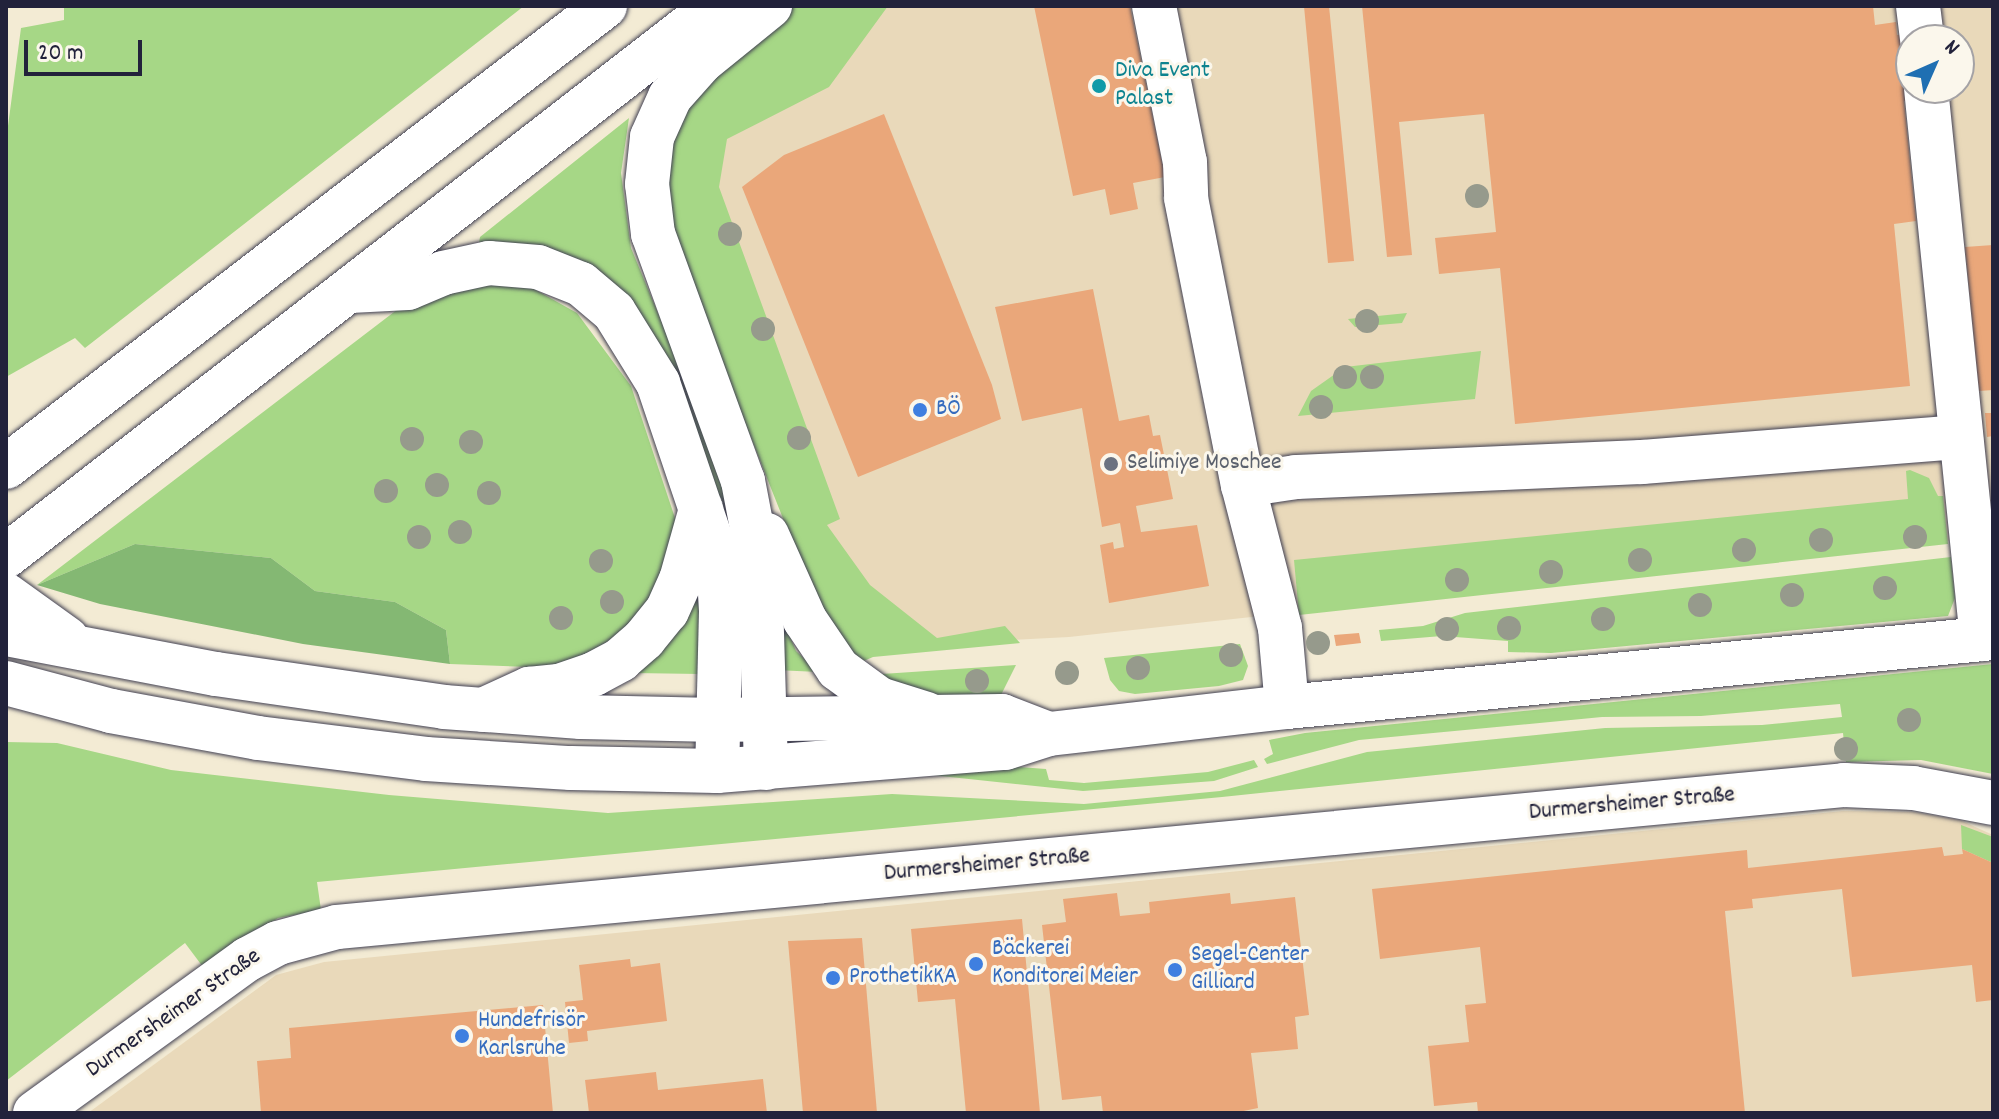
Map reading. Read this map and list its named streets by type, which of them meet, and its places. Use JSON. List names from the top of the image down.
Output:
{
  "streets": {
    "main road": ["Durmersheimer Straße"]
  },
  "places": [
    "Diva Event Palast",
    "BÖ",
    "Selimiye Moschee",
    "Bäckerei Konditorei Meier",
    "Segel-Center Gilliard",
    "ProthetikKA",
    "Hundefrisör Karlsruhe"
  ],
  "scale_bar": "20 m",
  "north": "top right"
}
